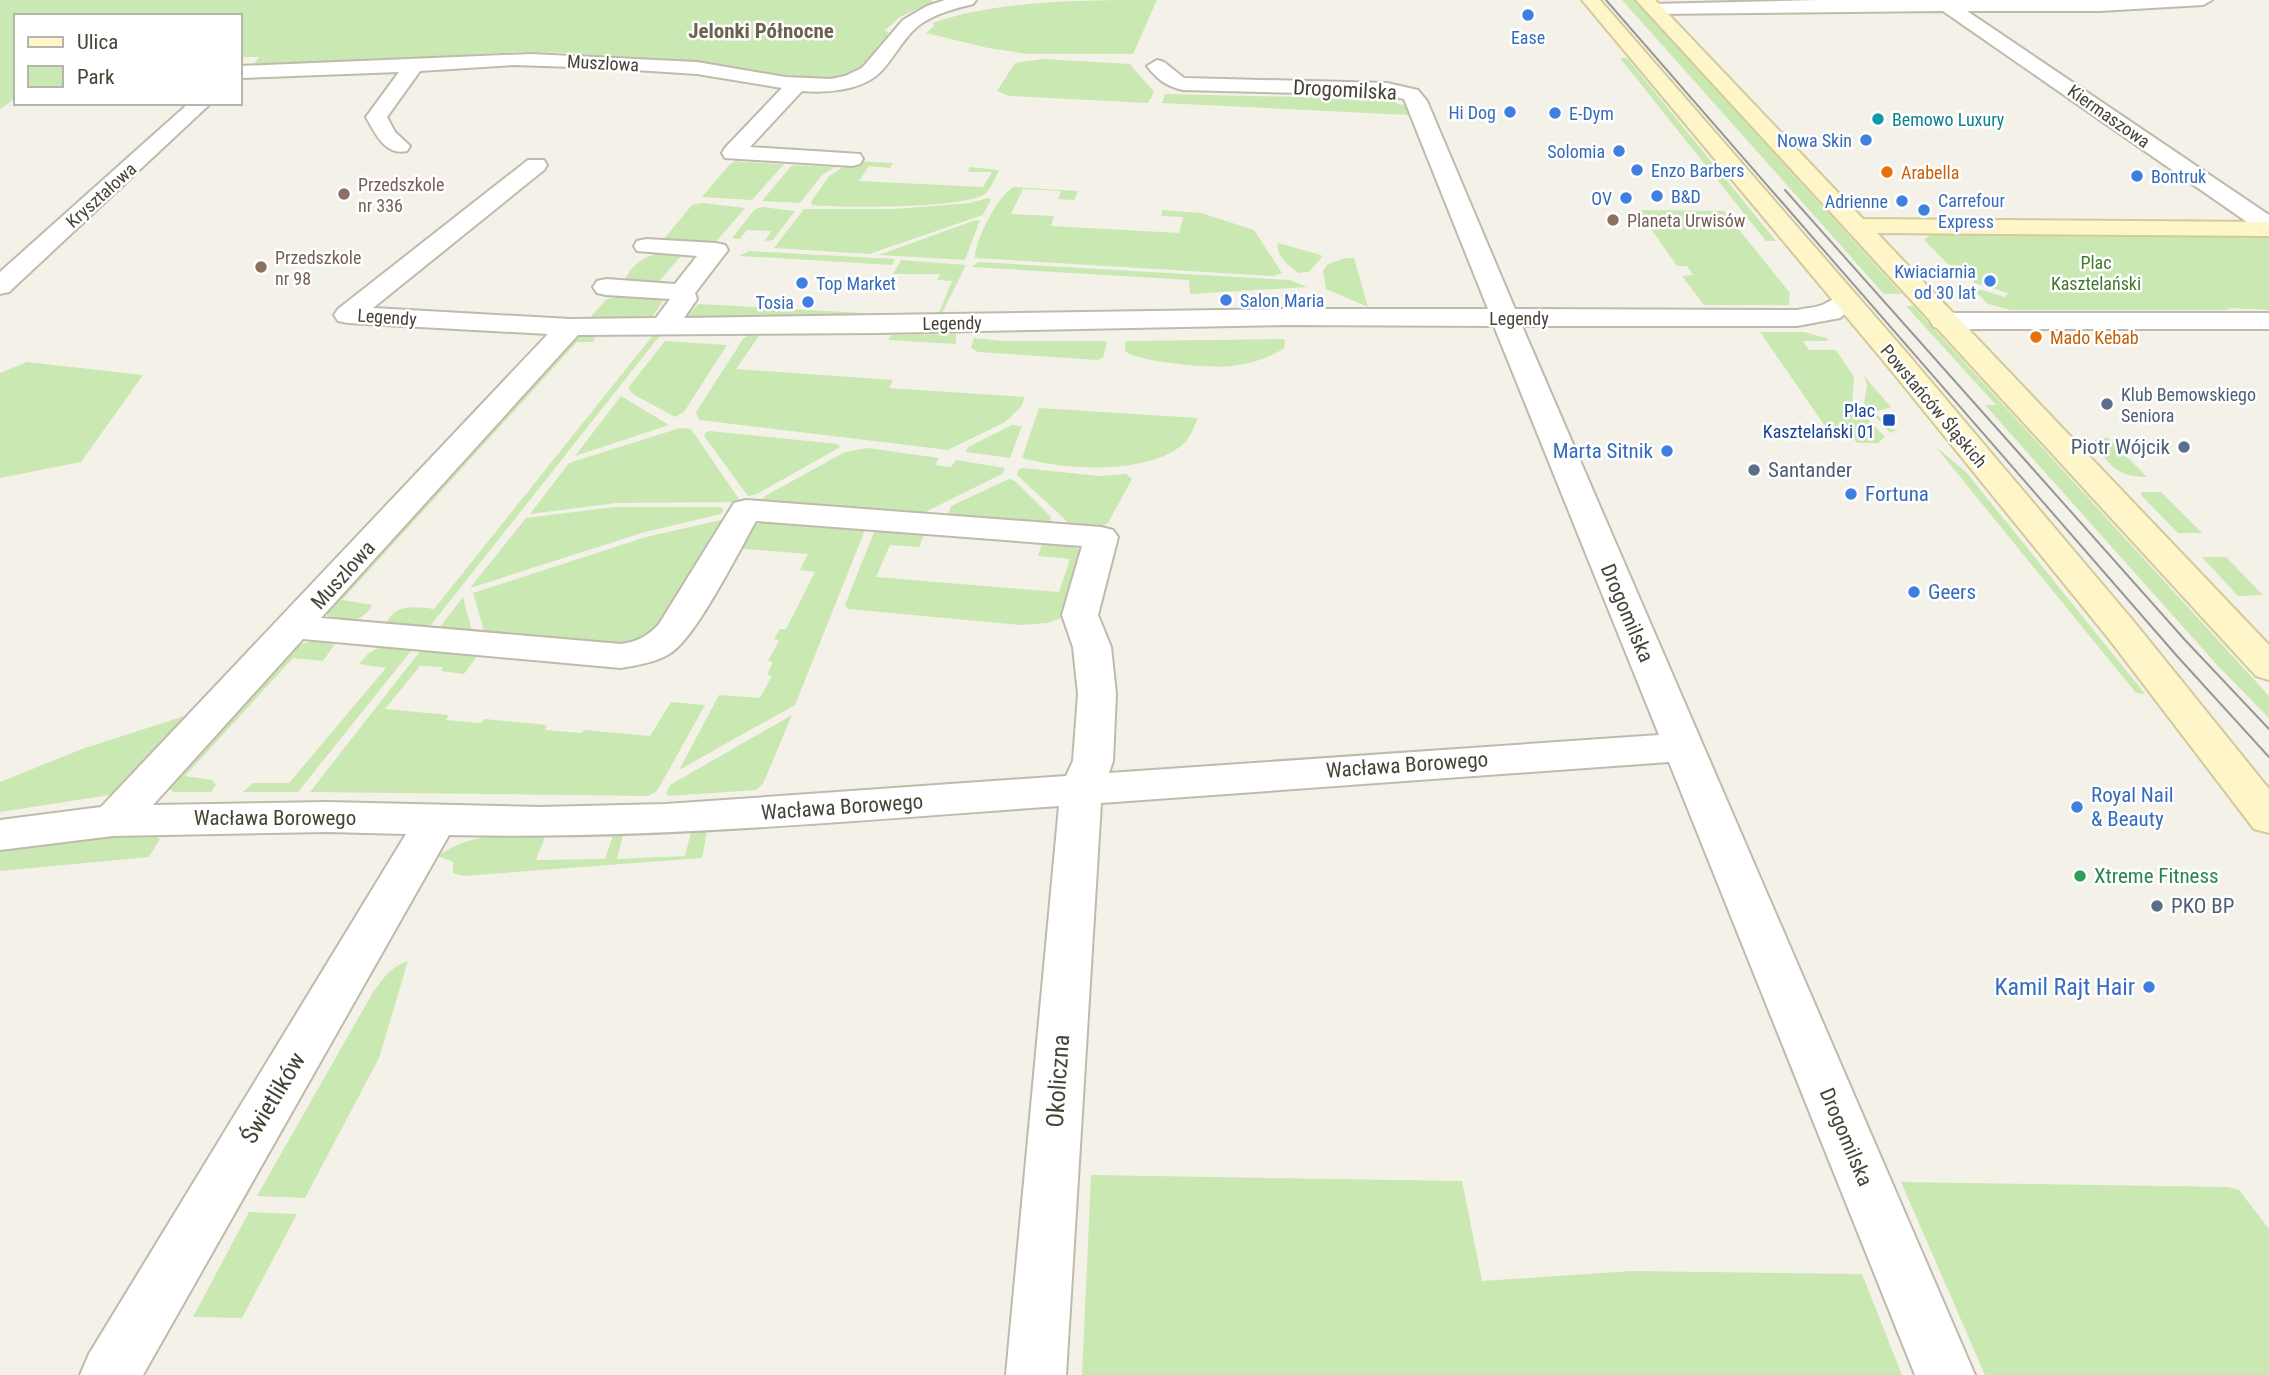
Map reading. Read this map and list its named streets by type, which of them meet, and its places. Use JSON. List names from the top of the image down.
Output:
{
  "streets": {
    "main road": ["Powstańców Śląskich"],
    "street": [
      "Muszlowa",
      "Drogomilska",
      "Kiermaszowa",
      "Kryształowa",
      "Legendy",
      "Wacława Borowego",
      "Okoliczna",
      "Świetlików"
    ]
  },
  "crossings": [
    ["Muszlowa", "Legendy"],
    ["Muszlowa", "Wacława Borowego"],
    ["Muszlowa", "Okoliczna"],
    ["Drogomilska", "Legendy"],
    ["Drogomilska", "Wacława Borowego"],
    ["Legendy", "Powstańców Śląskich"],
    ["Wacława Borowego", "Okoliczna"],
    ["Wacława Borowego", "Świetlików"]
  ],
  "districts": ["Jelonki Północne"],
  "parks": ["Plac Kasztelański"],
  "places": {
    "other": [
      "Ease",
      "Hi Dog",
      "E-Dym",
      "Bemowo Luxury",
      "Nowa Skin",
      "Solomia",
      "Enzo Barbers",
      "Arabella",
      "Bontruk",
      "Przedszkole nr 336",
      "B&D",
      "OV",
      "Adrienne",
      "Carrefour Express",
      "Planeta Urwisów",
      "Przedszkole nr 98",
      "Kwiaciarnia od 30 lat",
      "Top Market",
      "Salon Maria",
      "Tosia",
      "Mado Kebab",
      "Klub Bemowskiego Seniora",
      "Piotr Wójcik",
      "Marta Sitnik",
      "Santander",
      "Fortuna",
      "Geers",
      "Royal Nail & Beauty",
      "Xtreme Fitness",
      "PKO BP",
      "Kamil Rajt Hair"
    ],
    "transit": ["Plac Kasztelański 01"]
  },
  "legend": ["Ulica", "Park"]
}
